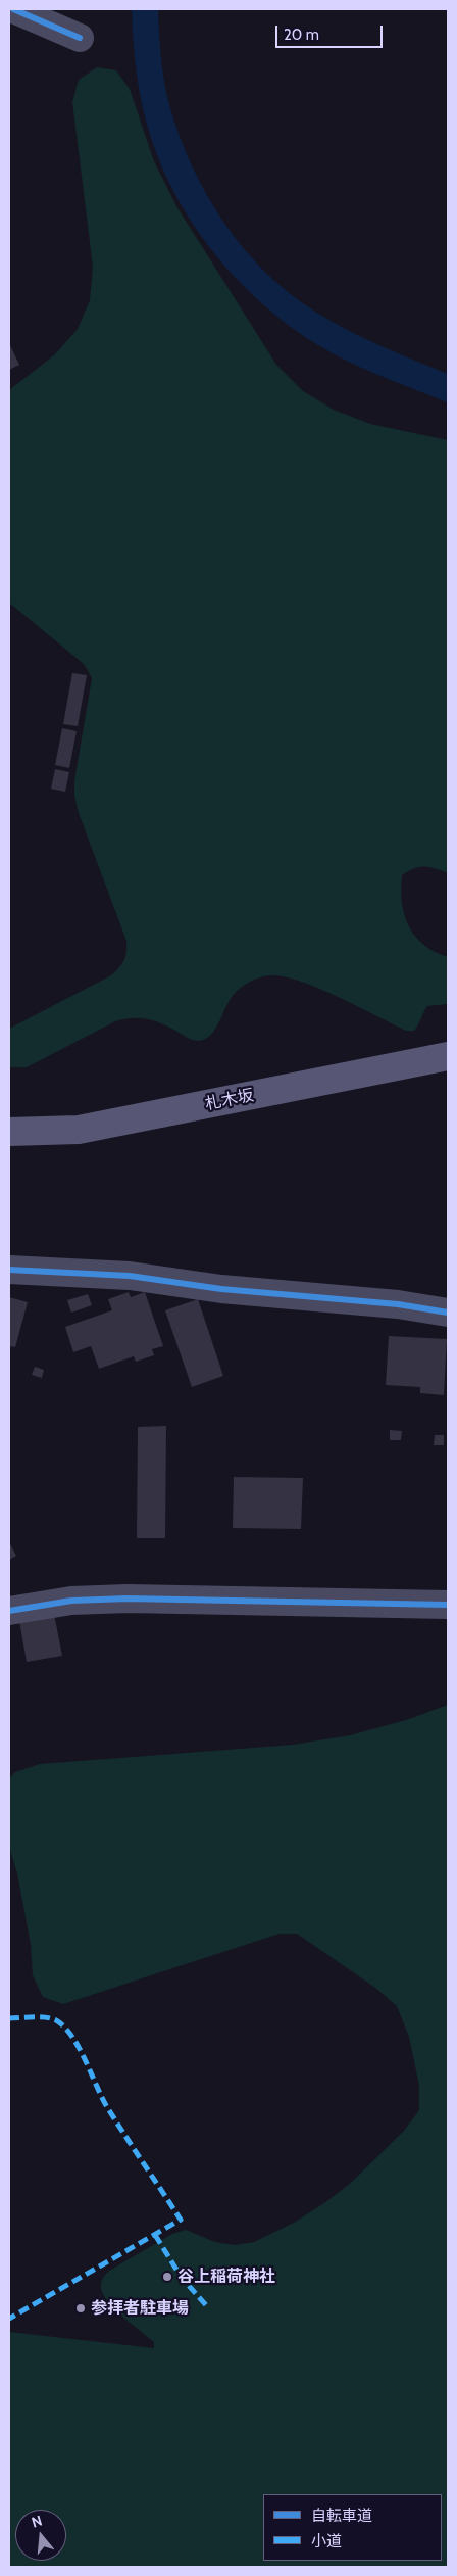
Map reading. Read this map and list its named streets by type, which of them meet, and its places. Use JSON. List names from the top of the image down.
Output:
{
  "streets": {
    "main road": ["札木坂"]
  },
  "places": ["谷上稲荷神社", "参拝者駐車場"],
  "legend": ["自転車道", "小道"],
  "scale_bar": "20 m",
  "north": "top"
}
